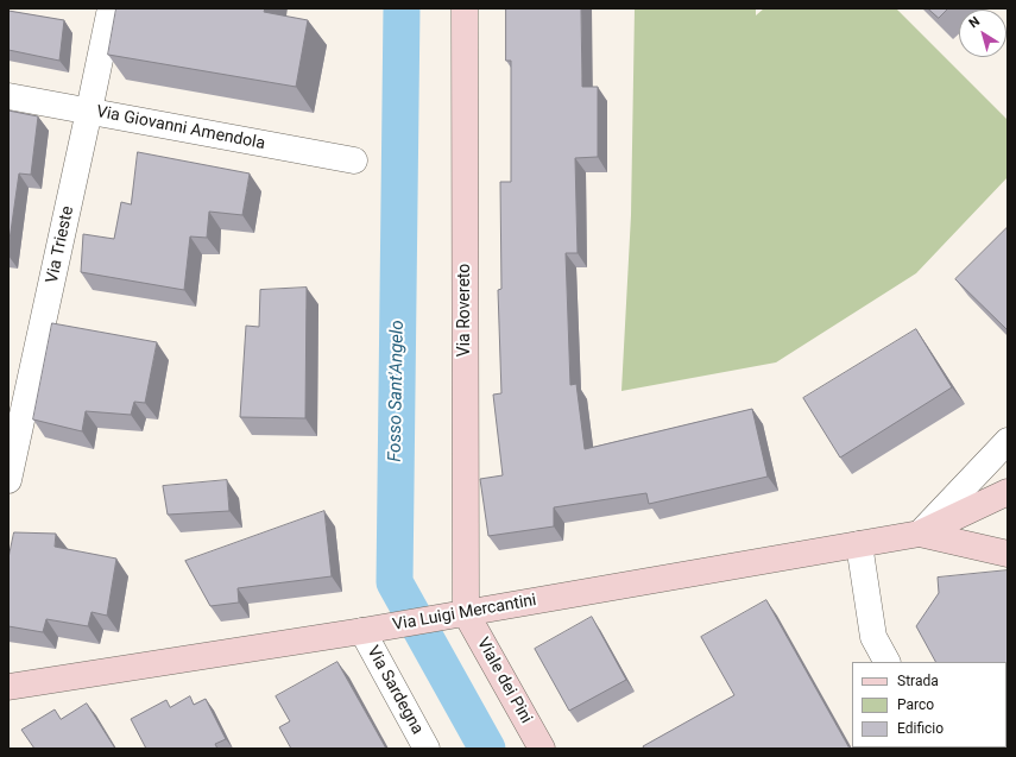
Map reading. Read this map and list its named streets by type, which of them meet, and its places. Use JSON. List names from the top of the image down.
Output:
{
  "streets": {
    "street": [
      "Via Giovanni Amendola",
      "Via Trieste",
      "Via Rovereto",
      "Via Luigi Mercantini",
      "Viale dei Pini",
      "Via Sardegna"
    ]
  },
  "crossings": [
    ["Via Giovanni Amendola", "Via Trieste"],
    ["Via Rovereto", "Via Luigi Mercantini"],
    ["Via Rovereto", "Viale dei Pini"],
    ["Via Luigi Mercantini", "Viale dei Pini"],
    ["Via Luigi Mercantini", "Via Sardegna"]
  ],
  "water": ["Fosso Sant'Angelo"],
  "legend": ["Strada", "Parco", "Edificio"],
  "north": "top left"
}
